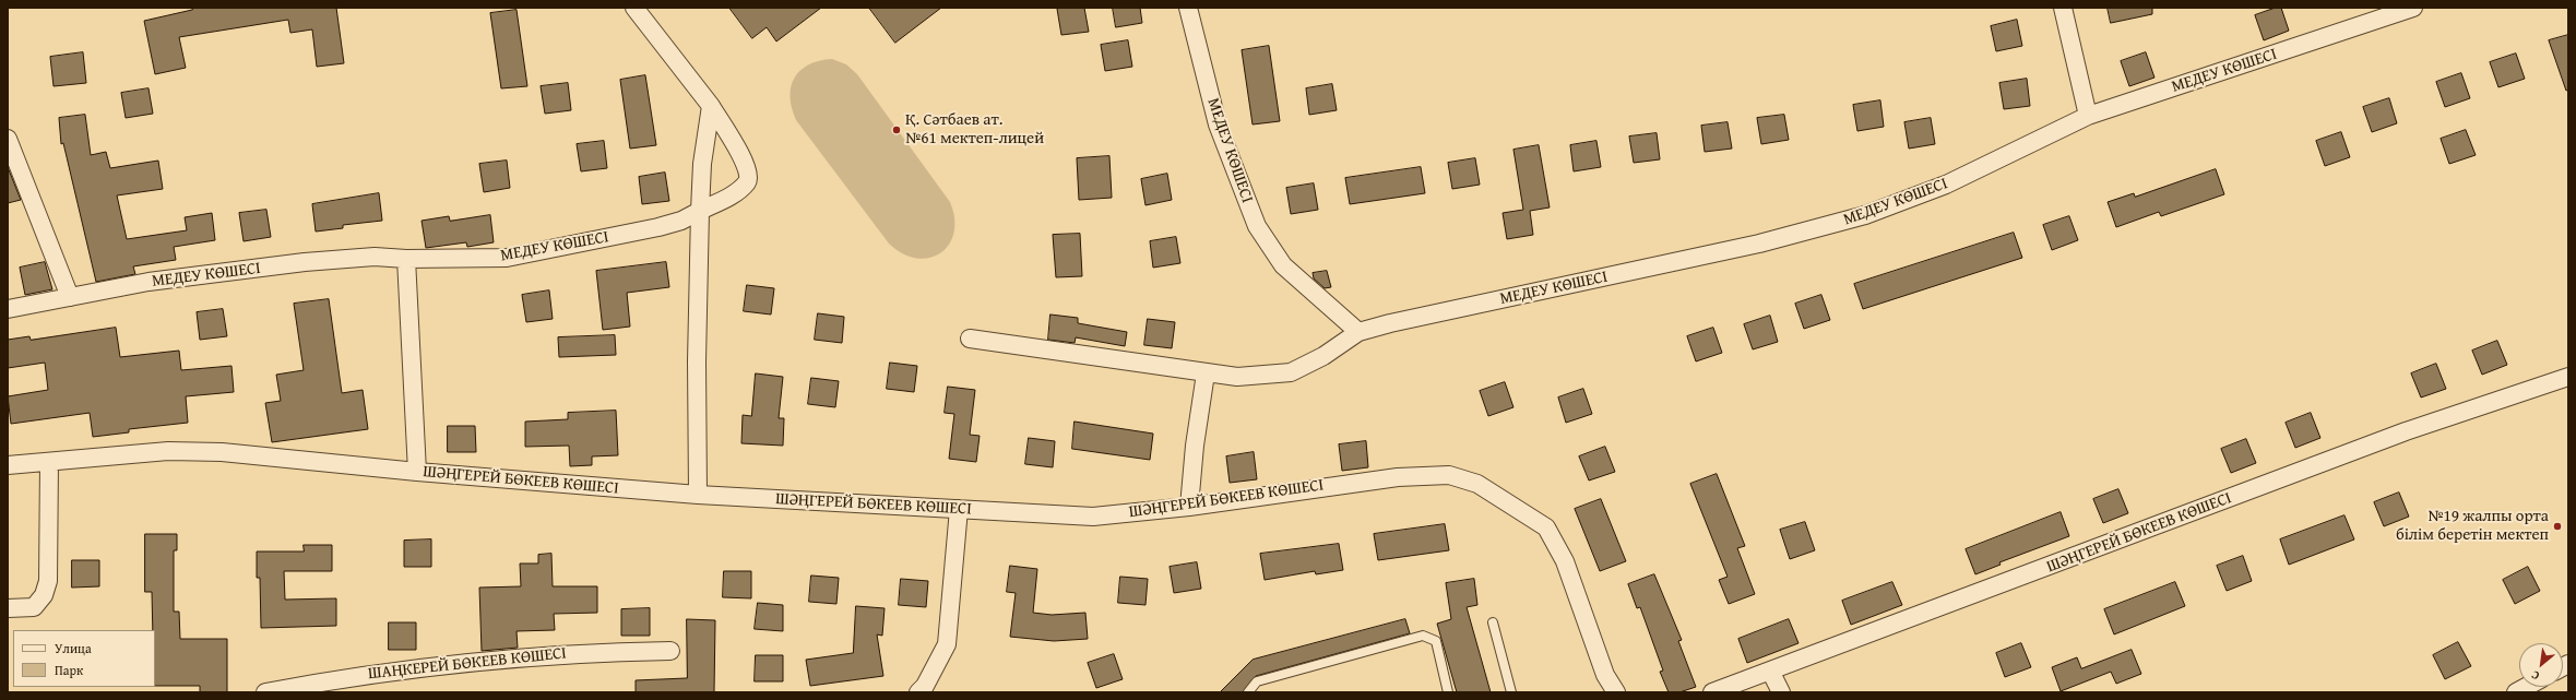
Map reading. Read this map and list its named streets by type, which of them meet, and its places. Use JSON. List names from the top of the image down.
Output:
{
  "streets": {
    "street": ["МЕДЕУ КӨШЕСІ", "ШӘҢГЕРЕЙ БӨКЕЕВ КӨШЕСІ", "ШАҢКЕРЕЙ БӨКЕЕВ КӨШЕСІ"]
  },
  "places": ["Қ. Сәтбаев ат. №61 мектеп-лицей", "№19 жалпы орта білім беретін мектеп"],
  "legend": ["Улица", "Парк"],
  "north": "bottom left"
}
